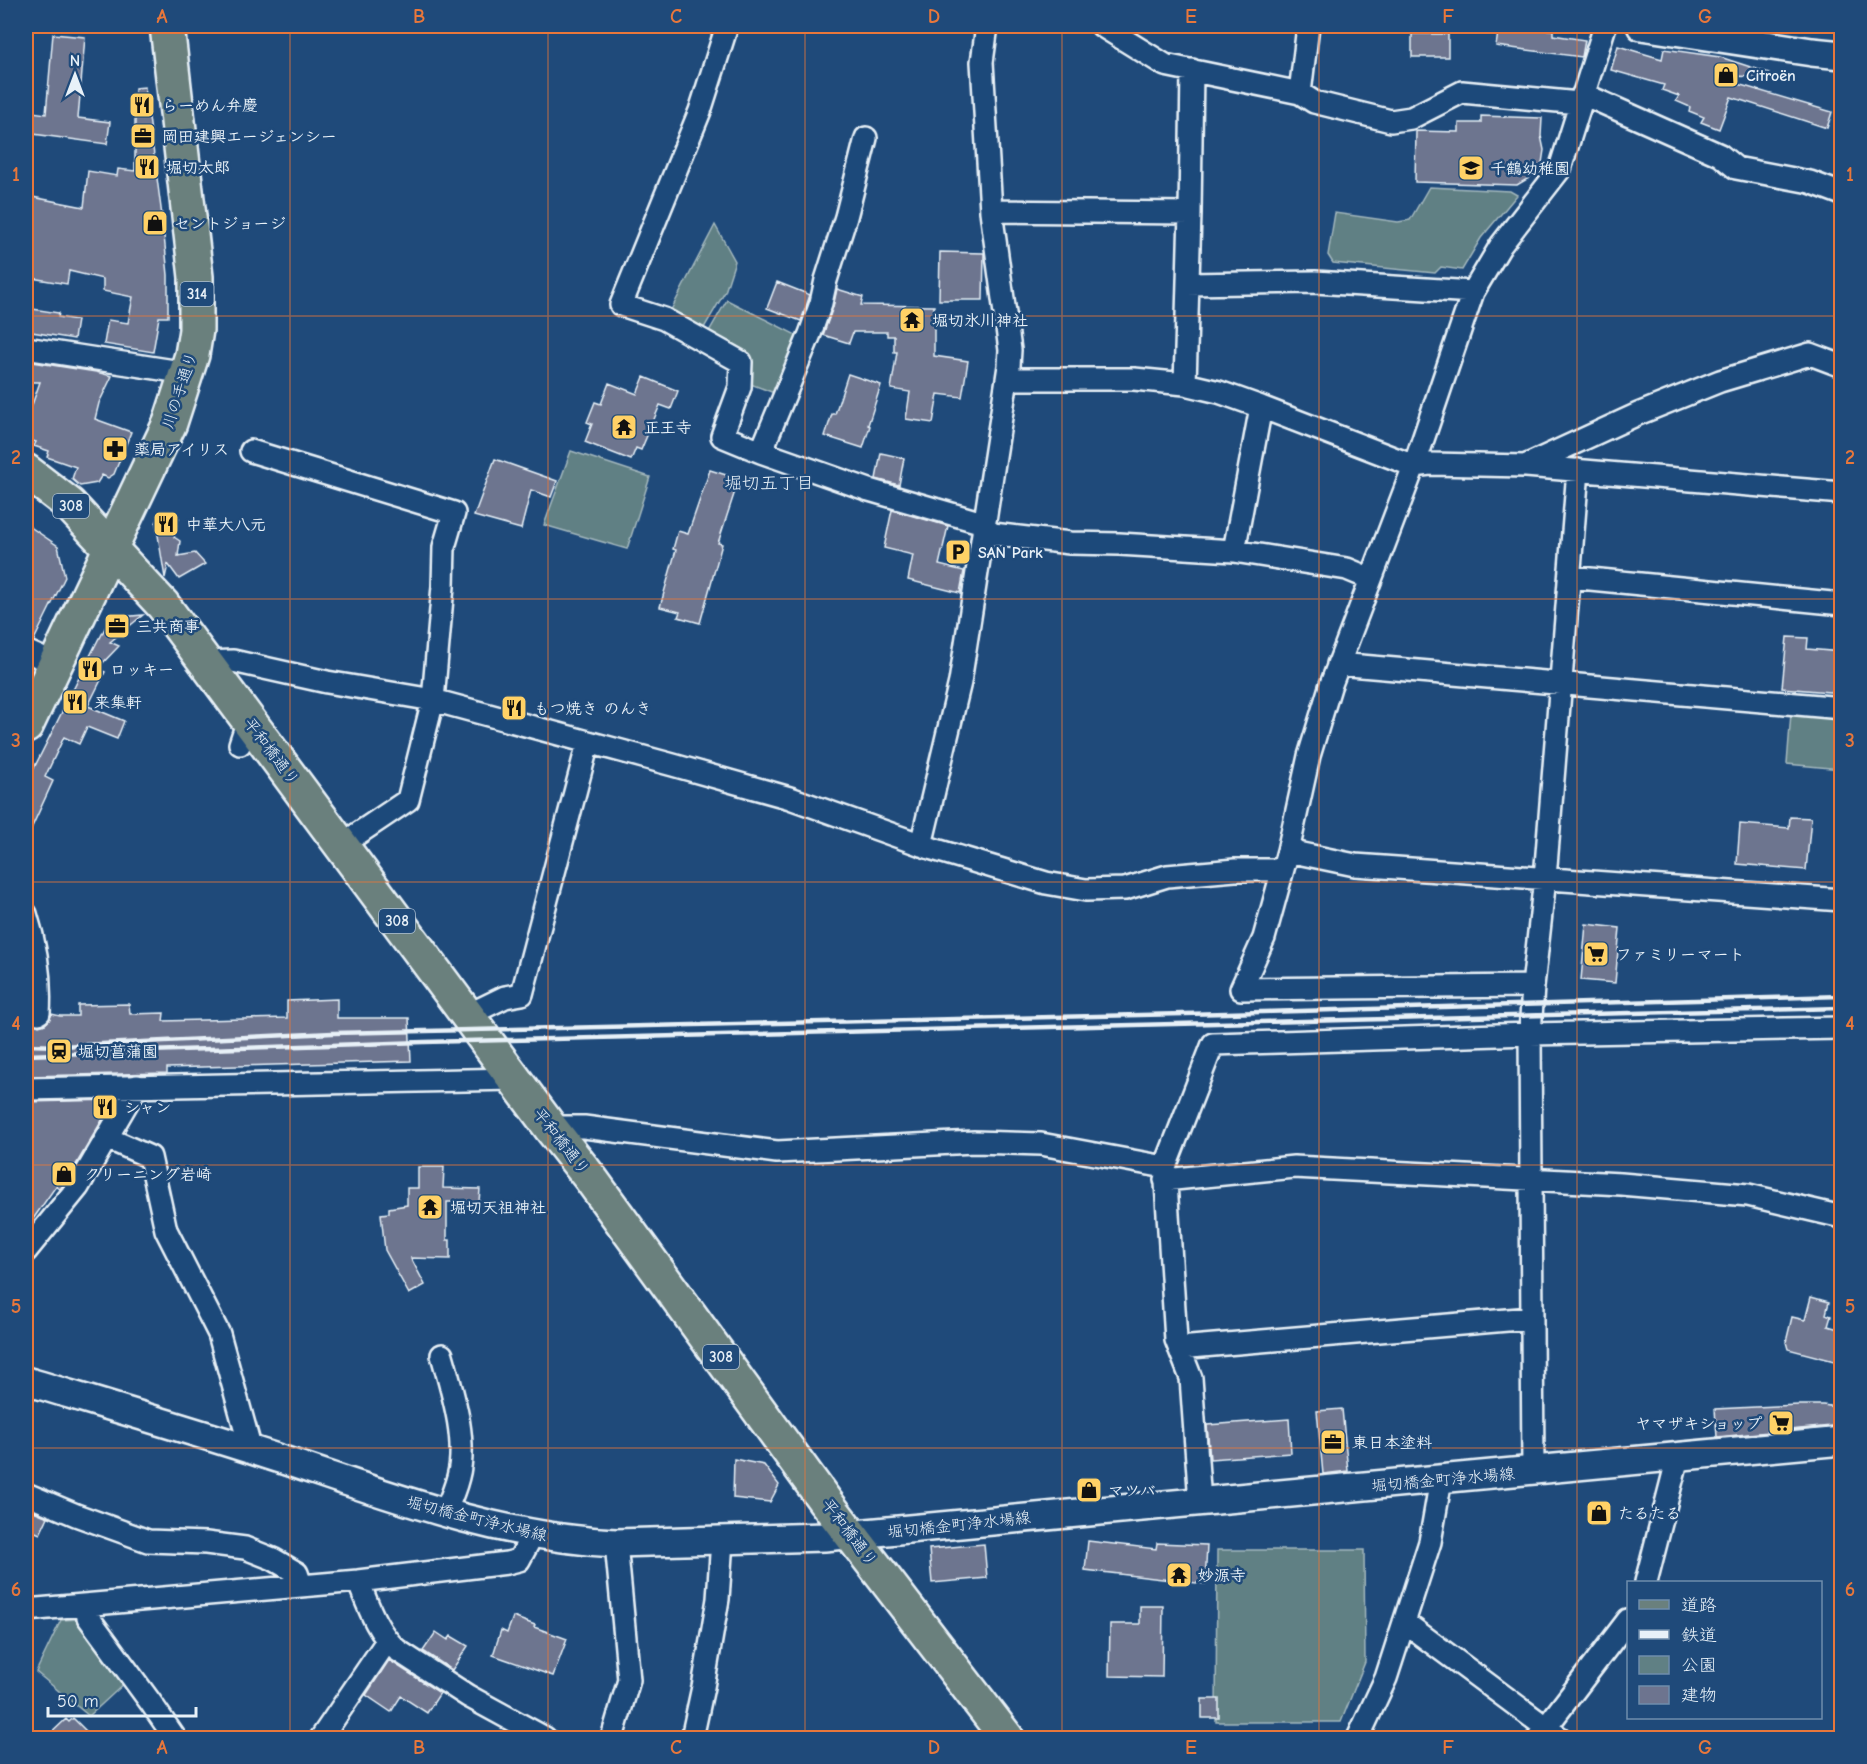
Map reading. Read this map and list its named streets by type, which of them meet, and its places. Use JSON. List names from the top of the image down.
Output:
{
  "streets": {
    "main road": [
      "314",
      "川の手通り",
      "308",
      "平和橋通り"
    ],
    "street": ["堀切橋金町浄水場線"]
  },
  "crossings": [
    ["川の手通り", "平和橋通り"],
    ["平和橋通り", "堀切橋金町浄水場線"]
  ],
  "districts": ["堀切五丁目"],
  "places": {
    "shop": [
      "Citroën",
      "セントジョージ",
      "クリーニング岩崎",
      "マツバ",
      "たるたる"
    ],
    "restaurant": [
      "らーめん弁慶",
      "堀切太郎",
      "中華大八元",
      "ロッキー",
      "来集軒",
      "もつ焼き のんき",
      "シャン"
    ],
    "office": ["岡田建興エージェンシー", "三共商事", "東日本塗料"],
    "school or university": ["千鶴幼稚園"],
    "temple": [
      "堀切氷川神社",
      "正王寺",
      "堀切天祖神社",
      "妙源寺"
    ],
    "pharmacy": ["薬局アイリス"],
    "parking": ["SAN Park"],
    "supermarket": ["ファミリーマート", "ヤマザキショップ"],
    "station": ["堀切菖蒲園"]
  },
  "legend": [
    "道路",
    "鉄道",
    "公園",
    "建物"
  ],
  "scale_bar": "50 m",
  "north": "top",
  "grid": {
    "columns": [
      "A",
      "B",
      "C",
      "D",
      "E",
      "F",
      "G"
    ],
    "rows": [
      "1",
      "2",
      "3",
      "4",
      "5",
      "6"
    ]
  }
}
